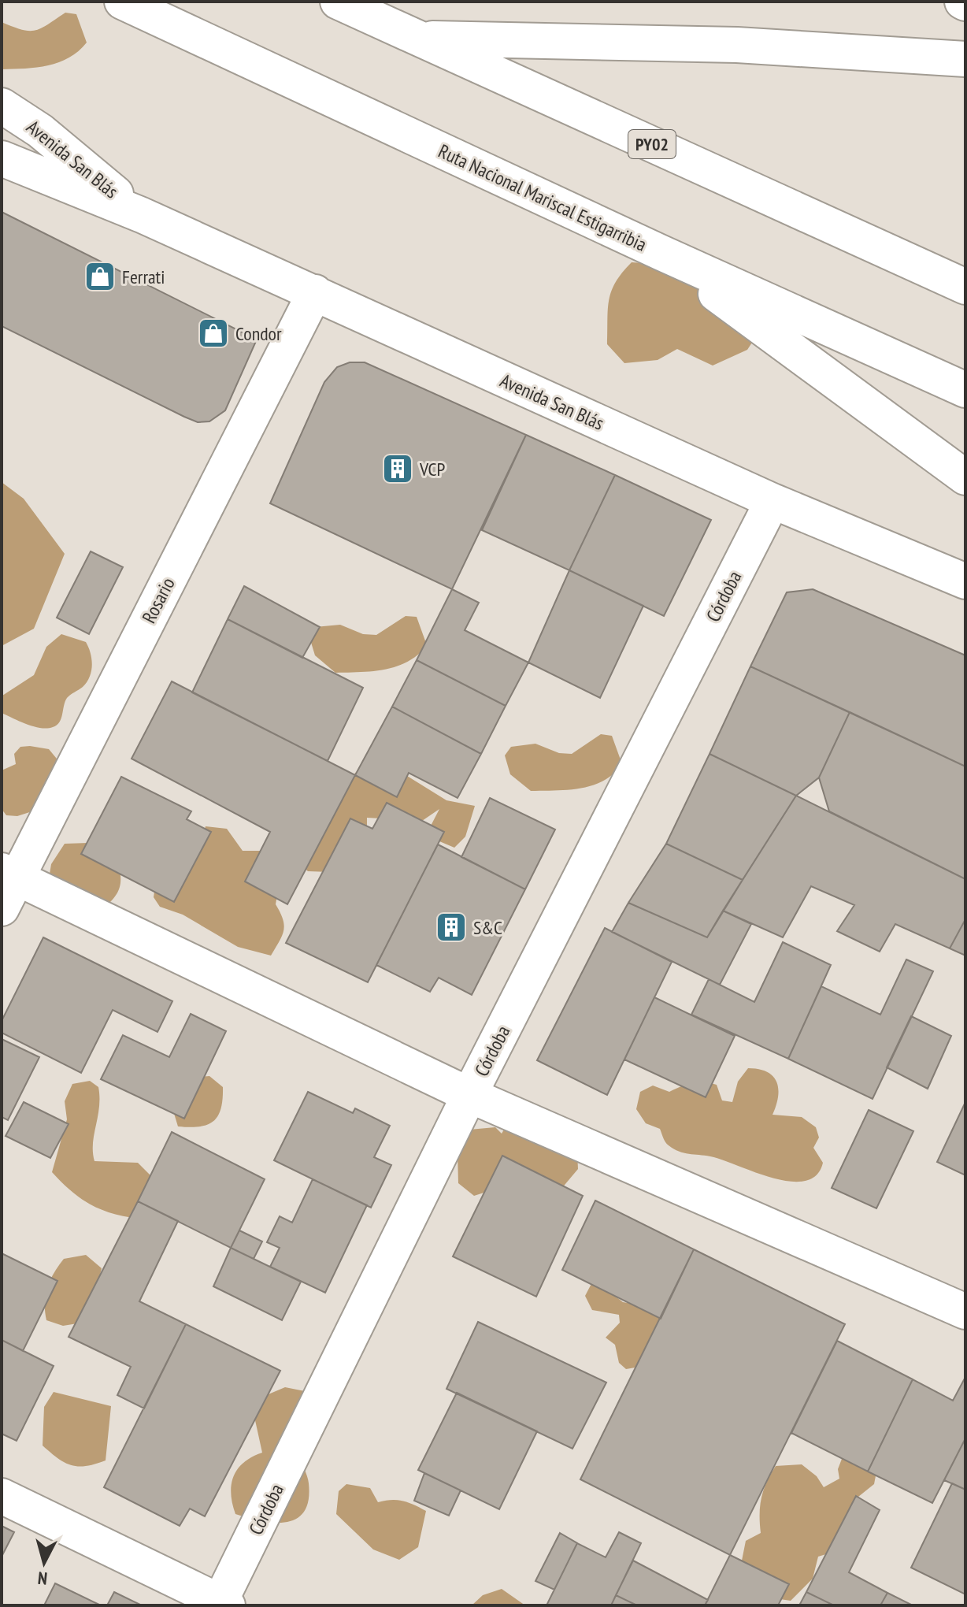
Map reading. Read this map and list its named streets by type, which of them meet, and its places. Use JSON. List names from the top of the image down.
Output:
{
  "streets": {
    "main road": [
      "PY02",
      "Avenida San Blás",
      "Ruta Nacional Mariscal Estigarribia",
      "Córdoba",
      "Rosario"
    ]
  },
  "crossings": [
    ["Avenida San Blás", "Córdoba"],
    ["Avenida San Blás", "Rosario"]
  ],
  "places": {
    "shop": ["Ferrati", "Condor"],
    "building": ["VCP", "S&C"]
  },
  "north": "bottom"
}
